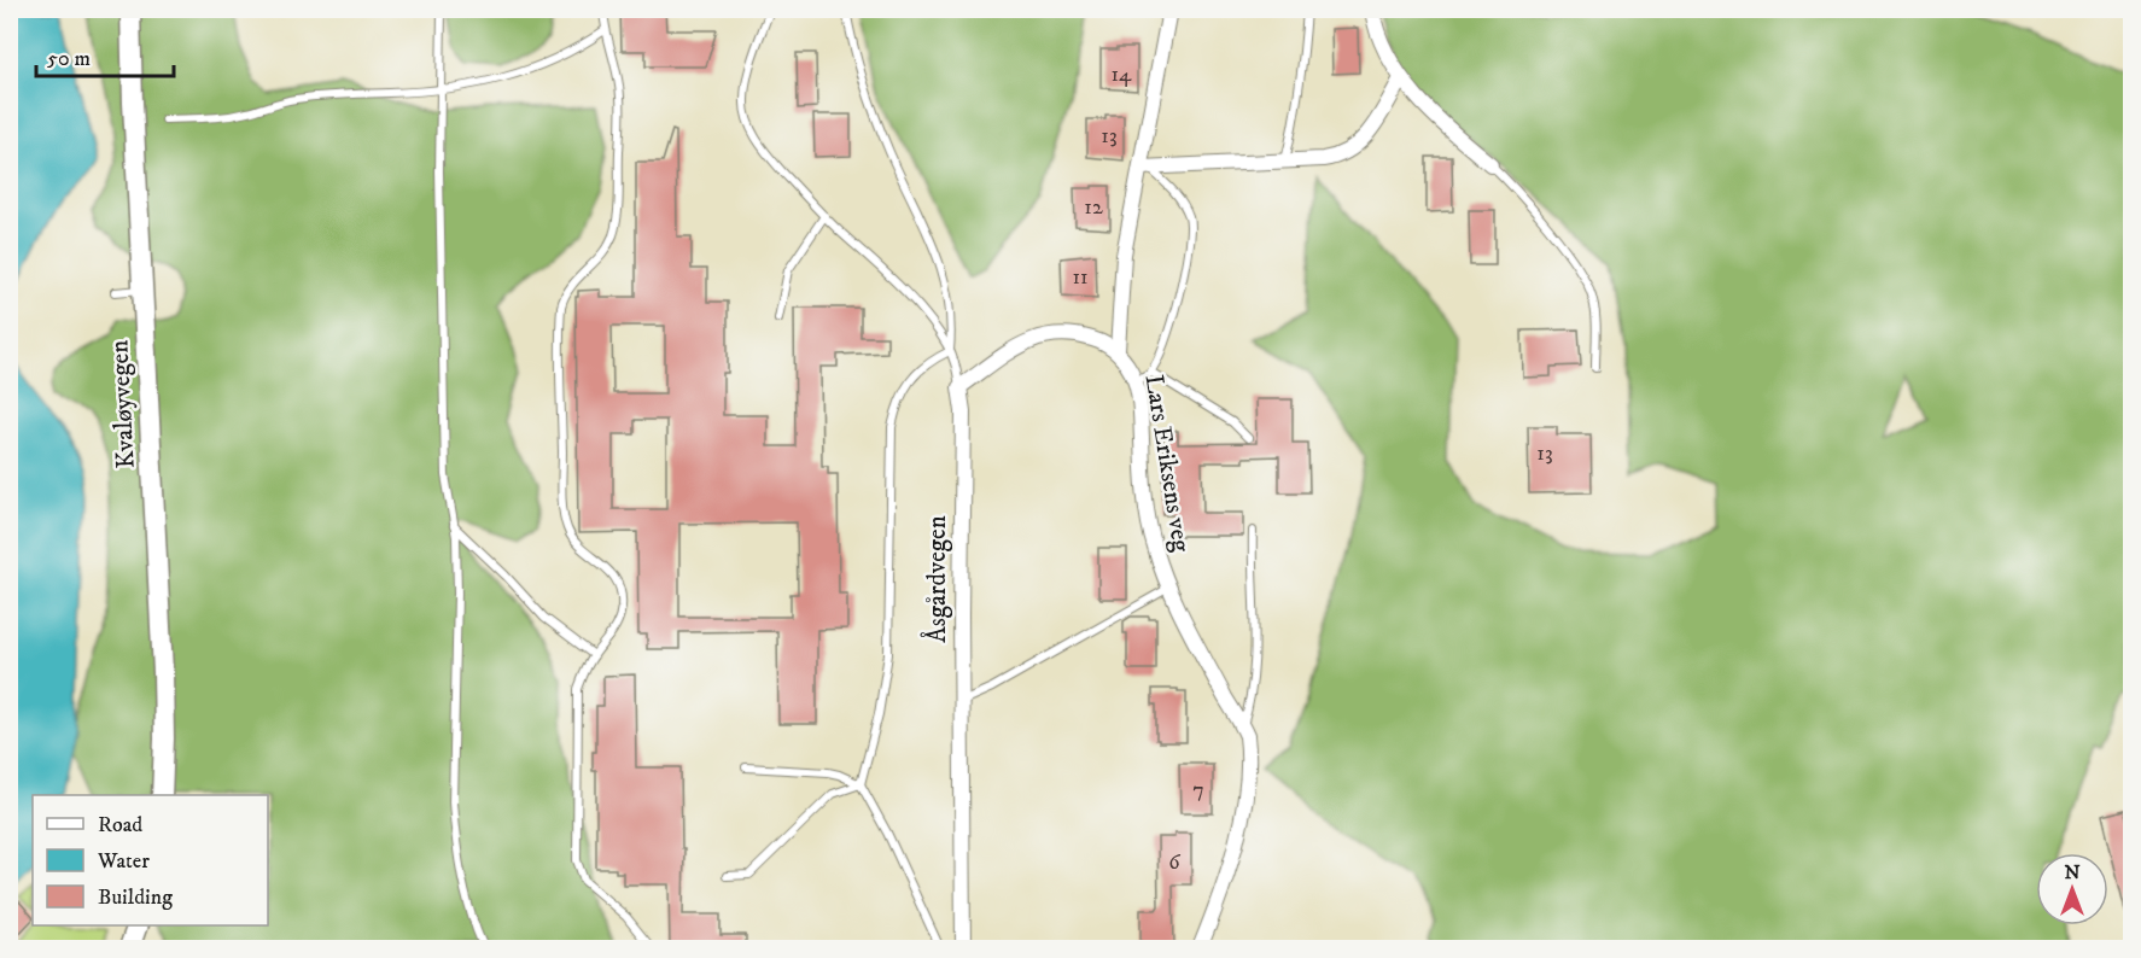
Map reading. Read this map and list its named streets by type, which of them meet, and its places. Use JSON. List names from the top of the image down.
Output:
{
  "streets": {
    "street": ["Kvaløyvegen", "Lars Eriksens veg", "Åsgårdvegen"]
  },
  "house_numbers": [
    "14",
    "13",
    "12",
    "11",
    "13",
    "7",
    "6"
  ],
  "legend": ["Road", "Water", "Building"],
  "scale_bar": "50 m",
  "north": "top"
}
